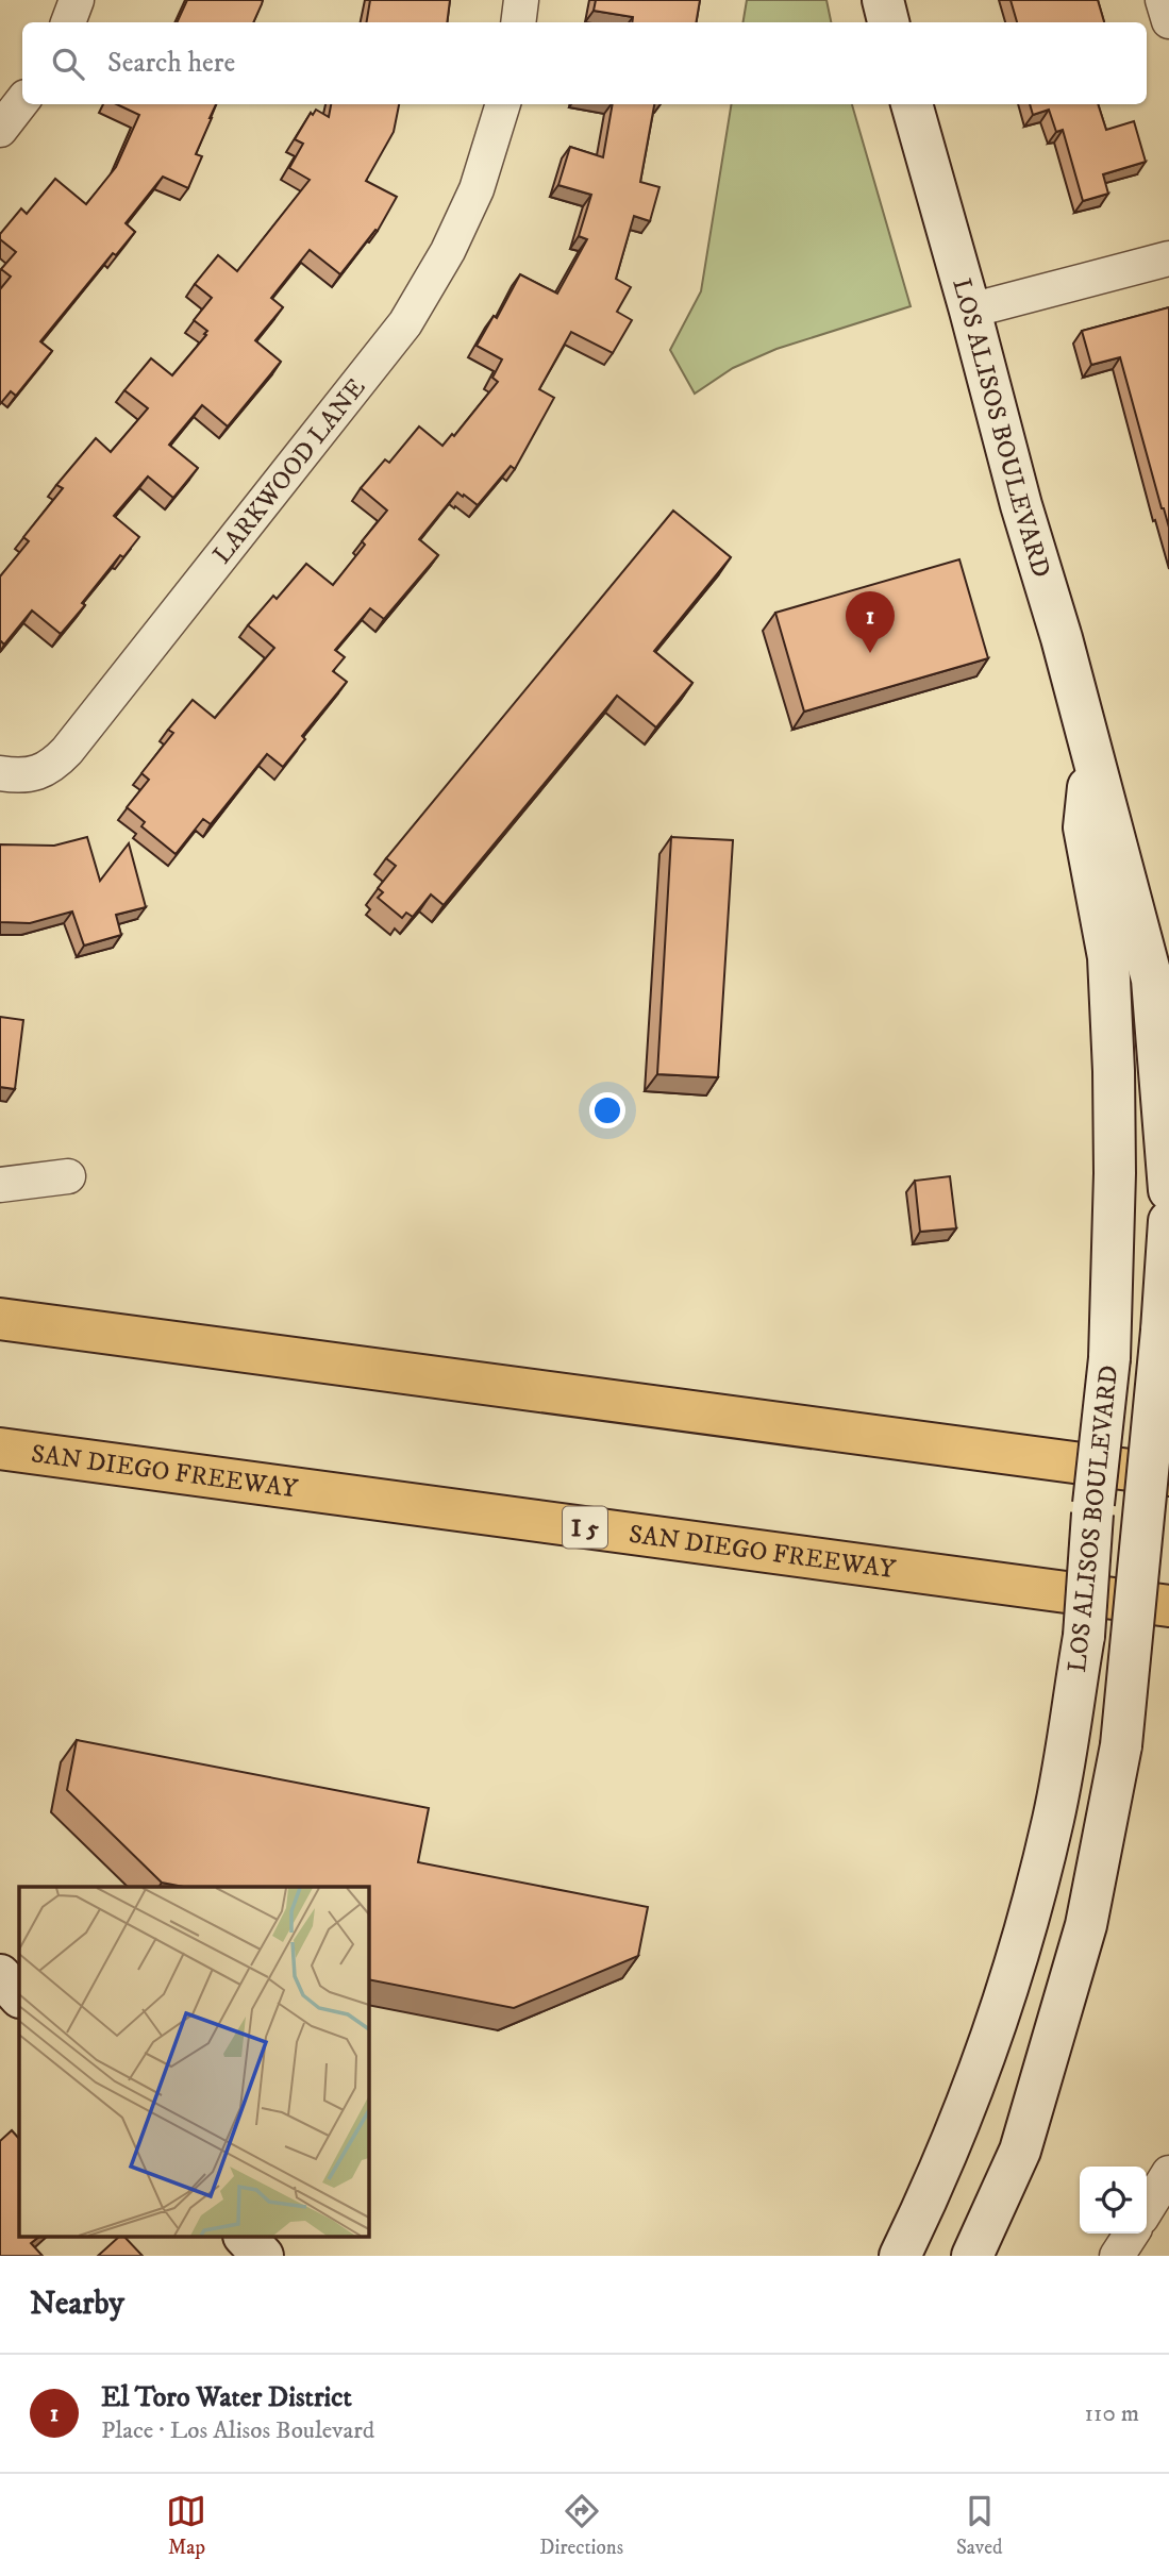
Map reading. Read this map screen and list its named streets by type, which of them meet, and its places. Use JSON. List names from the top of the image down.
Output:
{
  "streets": {
    "highway": ["SAN DIEGO FREEWAY", "I 5"],
    "main road": ["LOS ALISOS BOULEVARD"],
    "street": ["LARKWOOD LANE"]
  },
  "page": {
    "search": "Search here",
    "pins": "1",
    "heading": "Nearby",
    "list": [
      {
        "mark": "1",
        "name": "El Toro Water District",
        "note": "Place · Los Alisos Boulevard",
        "value": "110 m"
      }
    ],
    "nav": ["Map", "Directions", "Saved"]
  }
}
